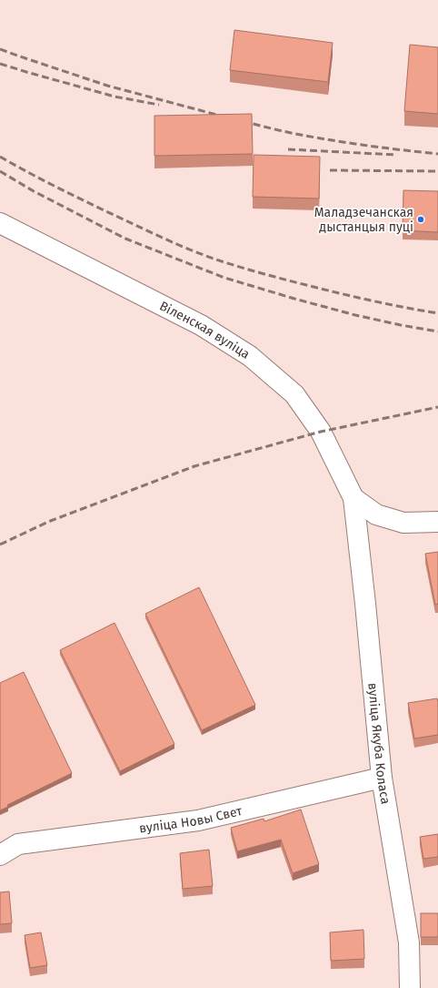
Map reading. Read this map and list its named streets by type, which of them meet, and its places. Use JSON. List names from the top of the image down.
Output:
{
  "streets": {
    "street": ["Віленская вуліца", "вуліца Якуба Коласа", "вуліца Новы Свет"]
  },
  "crossings": [
    ["Віленская вуліца", "вуліца Якуба Коласа"],
    ["вуліца Якуба Коласа", "вуліца Новы Свет"]
  ],
  "places": ["Маладзечанская дыстанцыя пуці"]
}
